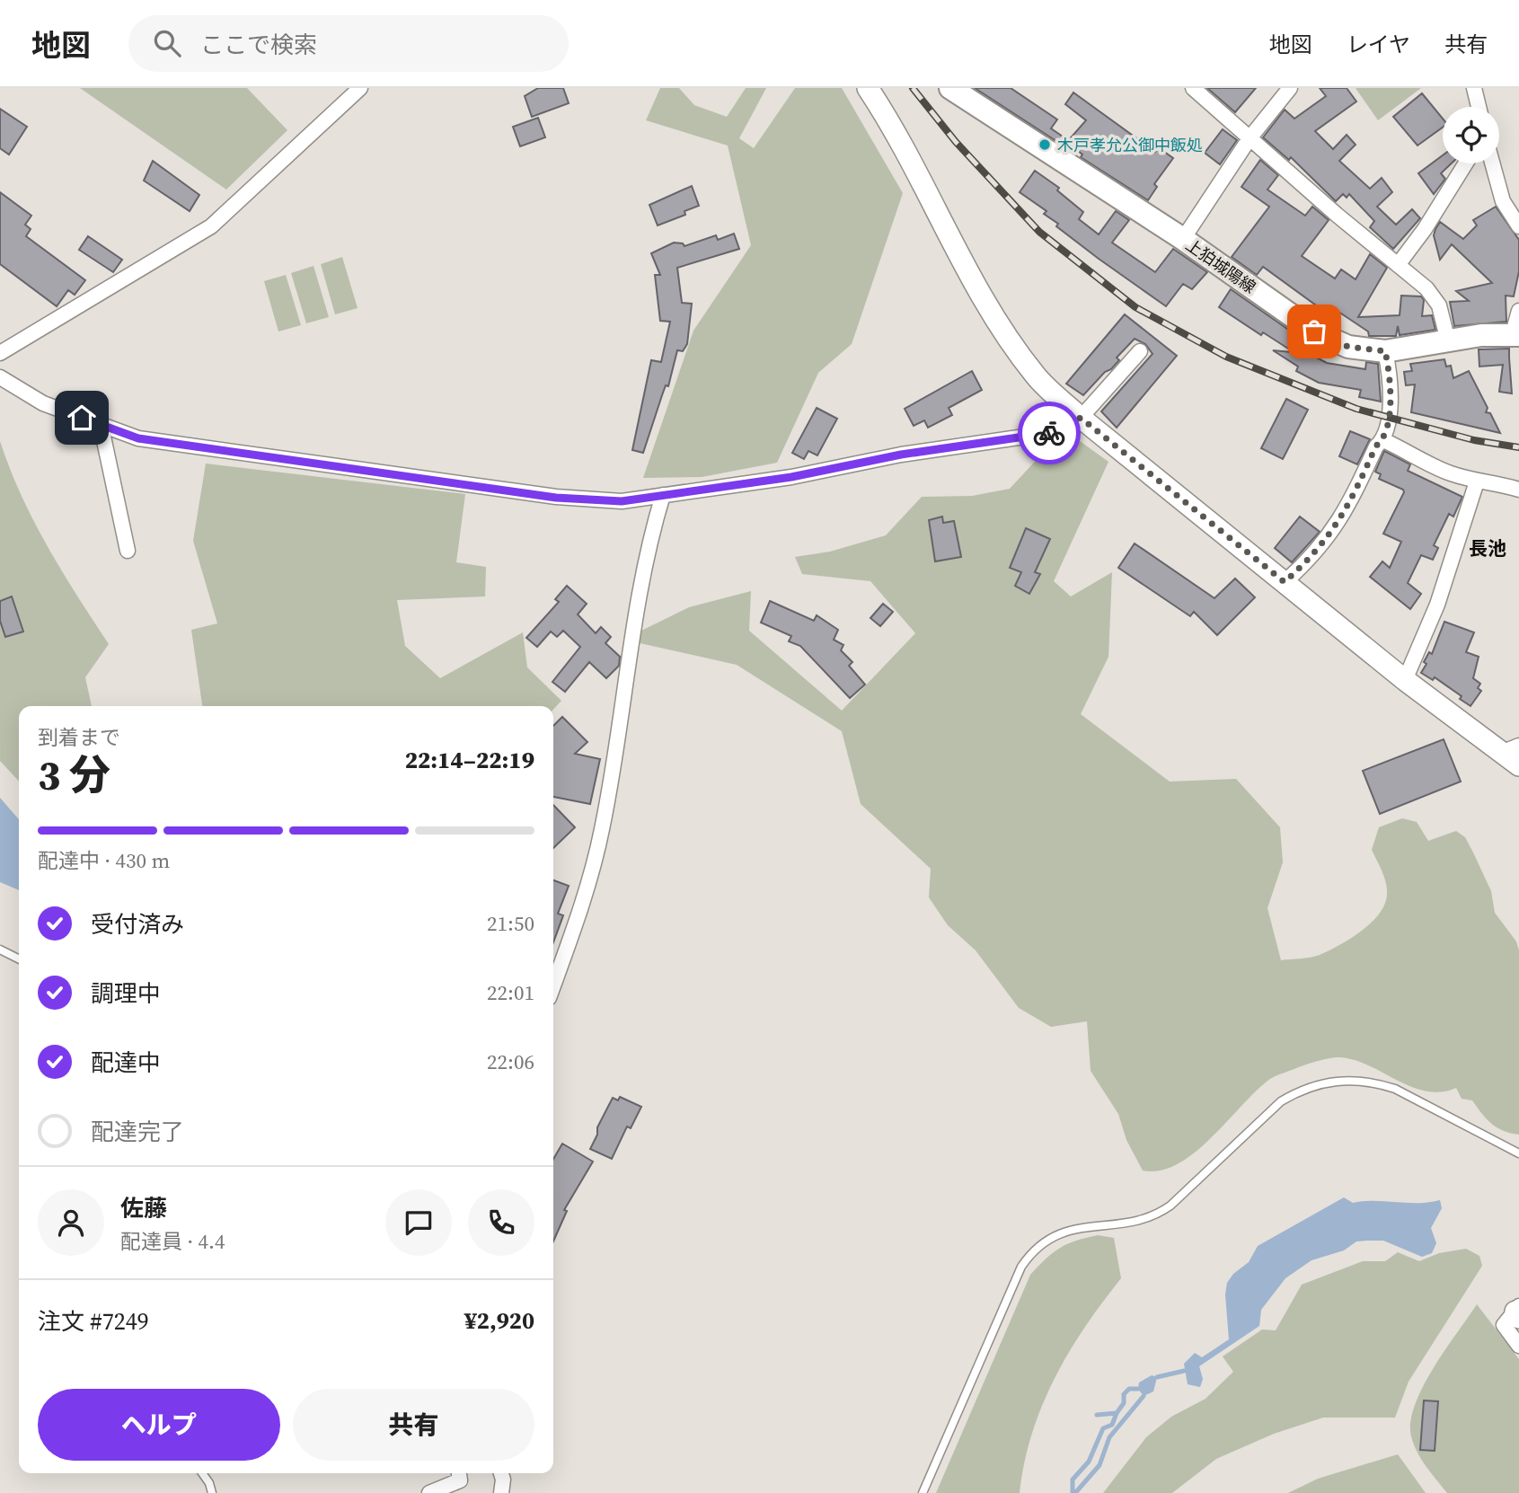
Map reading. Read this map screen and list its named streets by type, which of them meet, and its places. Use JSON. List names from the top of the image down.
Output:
{
  "streets": {
    "main road": ["上狛城陽線"]
  },
  "districts": ["長池"],
  "places": ["木戸孝允公御中飯処"],
  "page": {
    "header": "地図",
    "search": "ここで検索",
    "nav": ["地図", "レイヤ", "共有"],
    "heading": ["3 分", "到着まで", "22:14–22:19"],
    "panel": [
      "佐藤",
      "配達員 · 4.4",
      "注文 #7249",
      "¥2,920"
    ],
    "bar": "配達中 · 430 m",
    "list": [
      ["受付済み", "21:50"],
      ["調理中", "22:01"],
      ["配達中", "22:06"],
      "配達完了"
    ],
    "buttons": ["ヘルプ", "共有"]
  }
}
